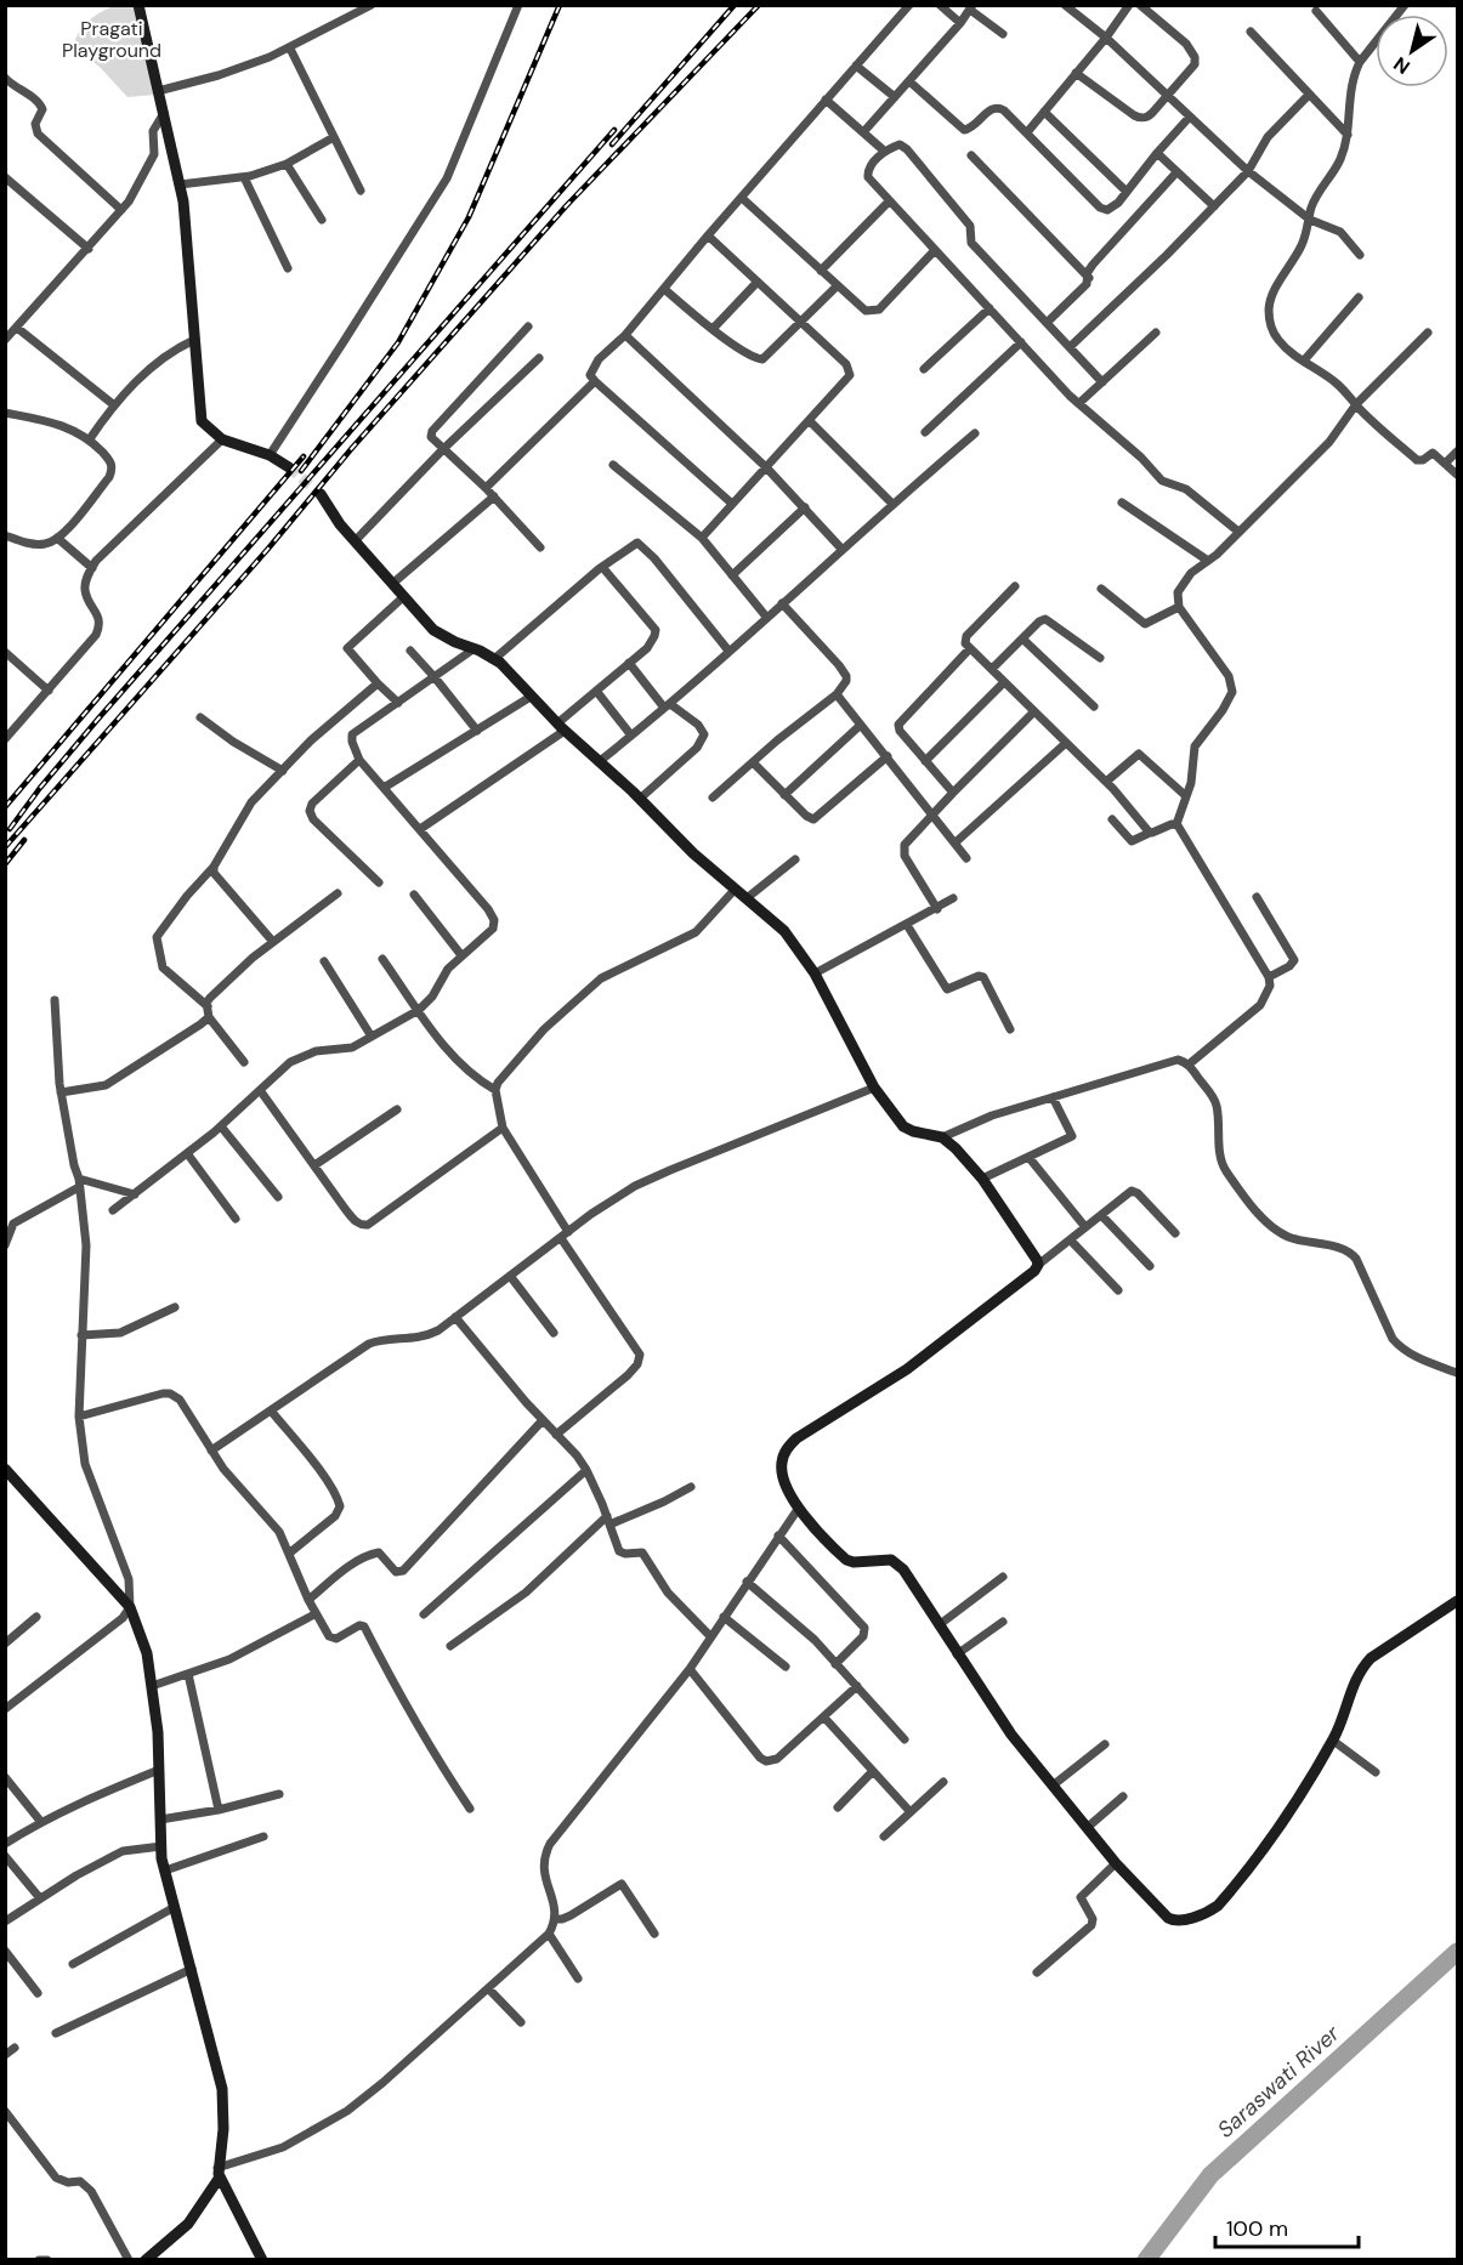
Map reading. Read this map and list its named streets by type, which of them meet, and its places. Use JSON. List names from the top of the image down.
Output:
{
  "water": ["Saraswati River"],
  "parks": ["Pragati Playground"],
  "scale_bar": "100 m",
  "north": "bottom left"
}
